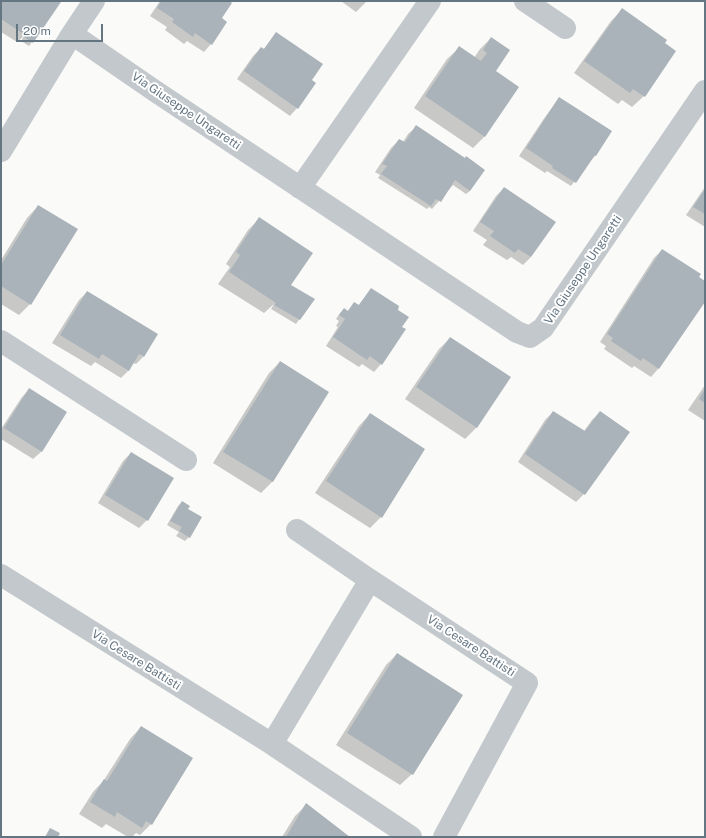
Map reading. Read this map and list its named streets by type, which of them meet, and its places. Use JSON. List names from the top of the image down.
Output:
{
  "streets": {
    "street": ["Via Giuseppe Ungaretti", "Via Cesare Battisti"]
  },
  "scale_bar": "20 m"
}
